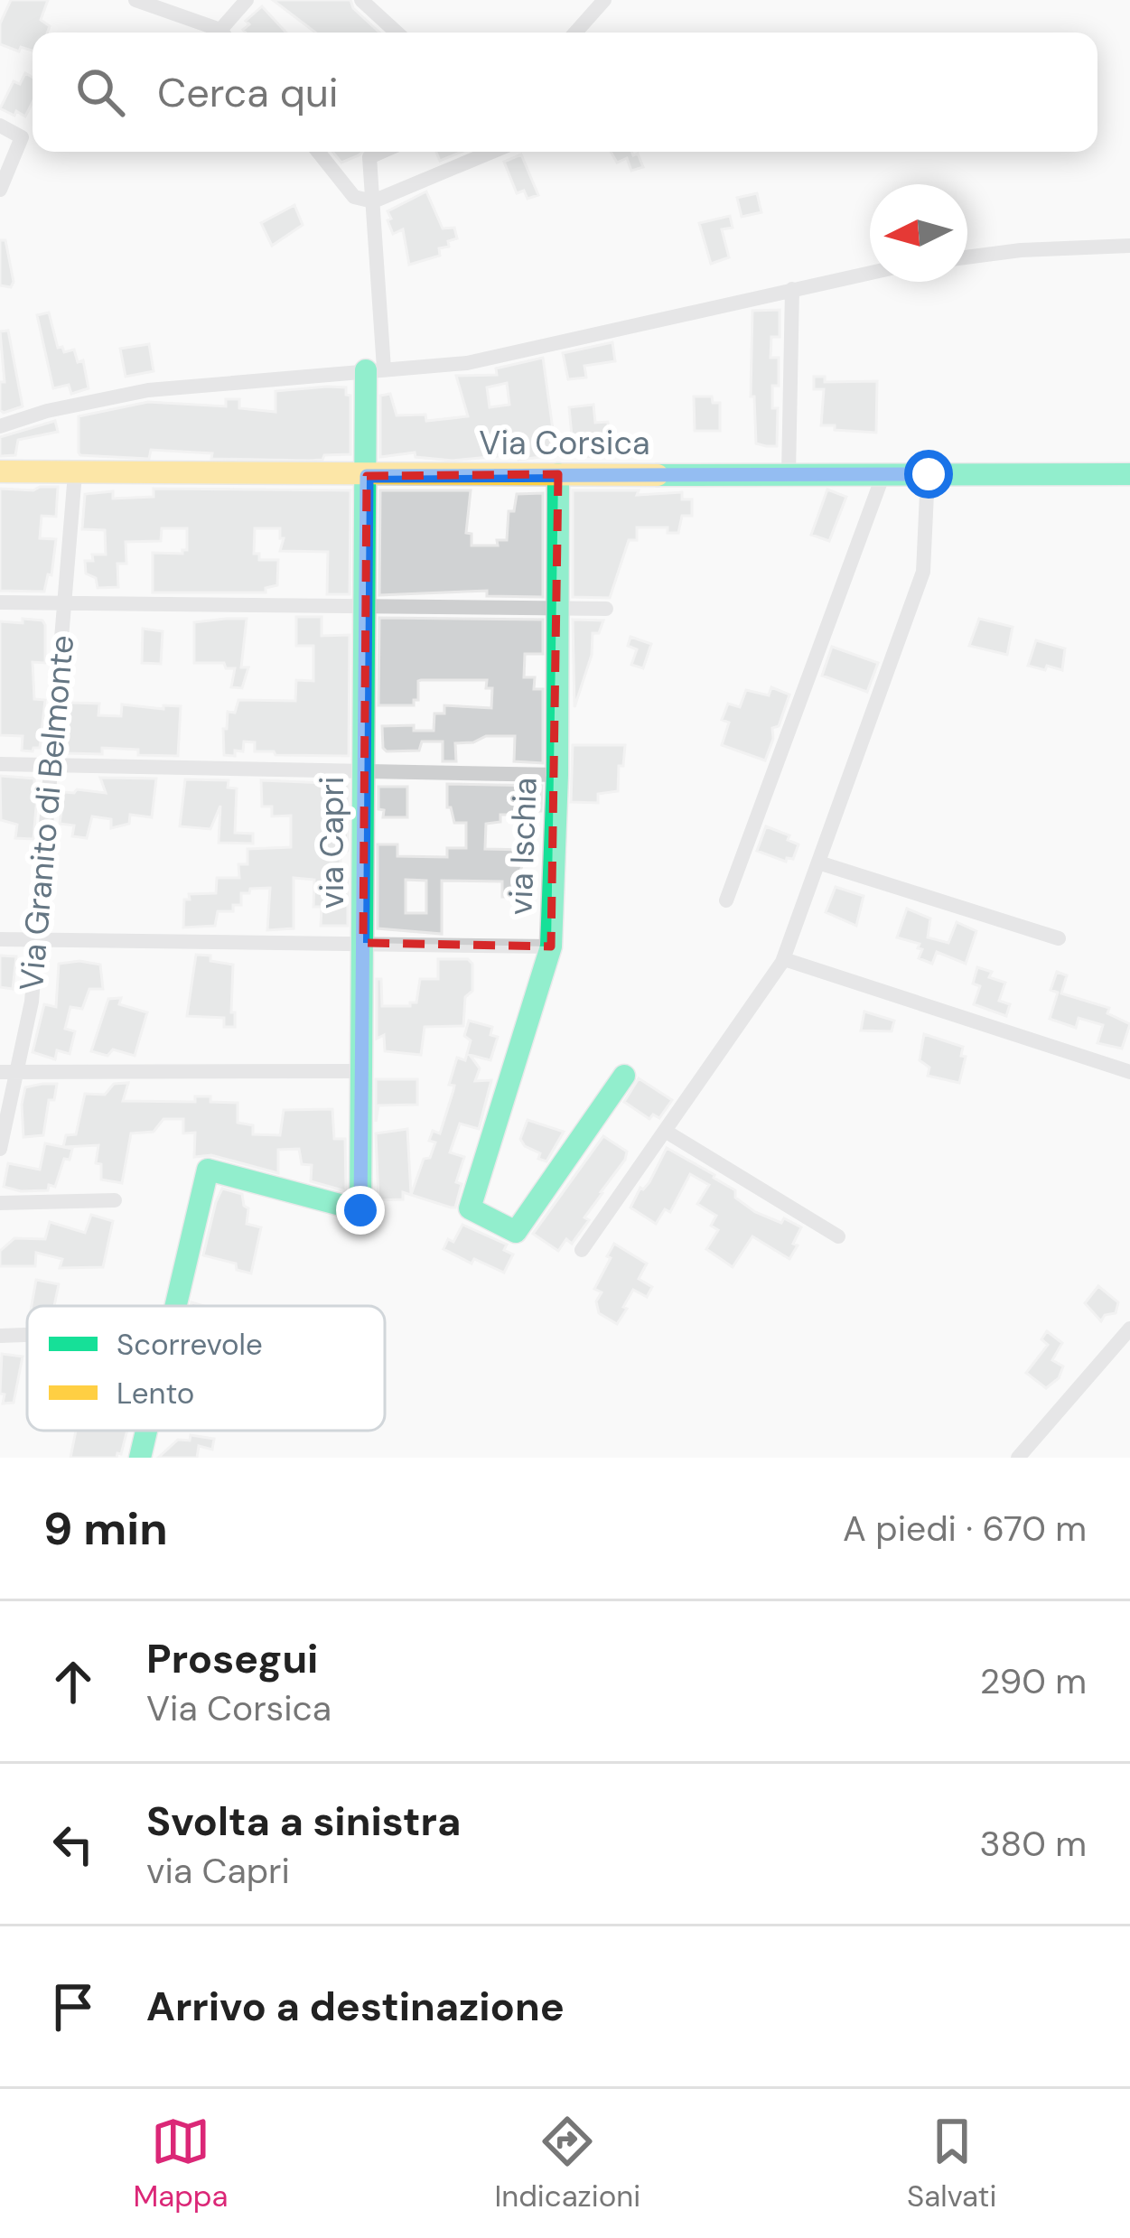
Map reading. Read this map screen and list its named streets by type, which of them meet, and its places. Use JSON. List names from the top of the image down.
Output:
{
  "streets": {
    "street": [
      "Via Corsica",
      "Via Granito di Belmonte",
      "via Capri",
      "via Ischia"
    ]
  },
  "crossings": [
    ["Via Corsica", "Via Granito di Belmonte"],
    ["Via Corsica", "via Capri"],
    ["Via Corsica", "via Ischia"]
  ],
  "legend": ["Scorrevole", "Lento"],
  "north": "left",
  "page": {
    "search": "Cerca qui",
    "heading": ["9 min", "A piedi · 670 m"],
    "list": [
      ["Prosegui", "Via Corsica", "290 m"],
      ["Svolta a sinistra", "via Capri", "380 m"],
      "Arrivo a destinazione"
    ],
    "nav": ["Mappa", "Indicazioni", "Salvati"]
  }
}
